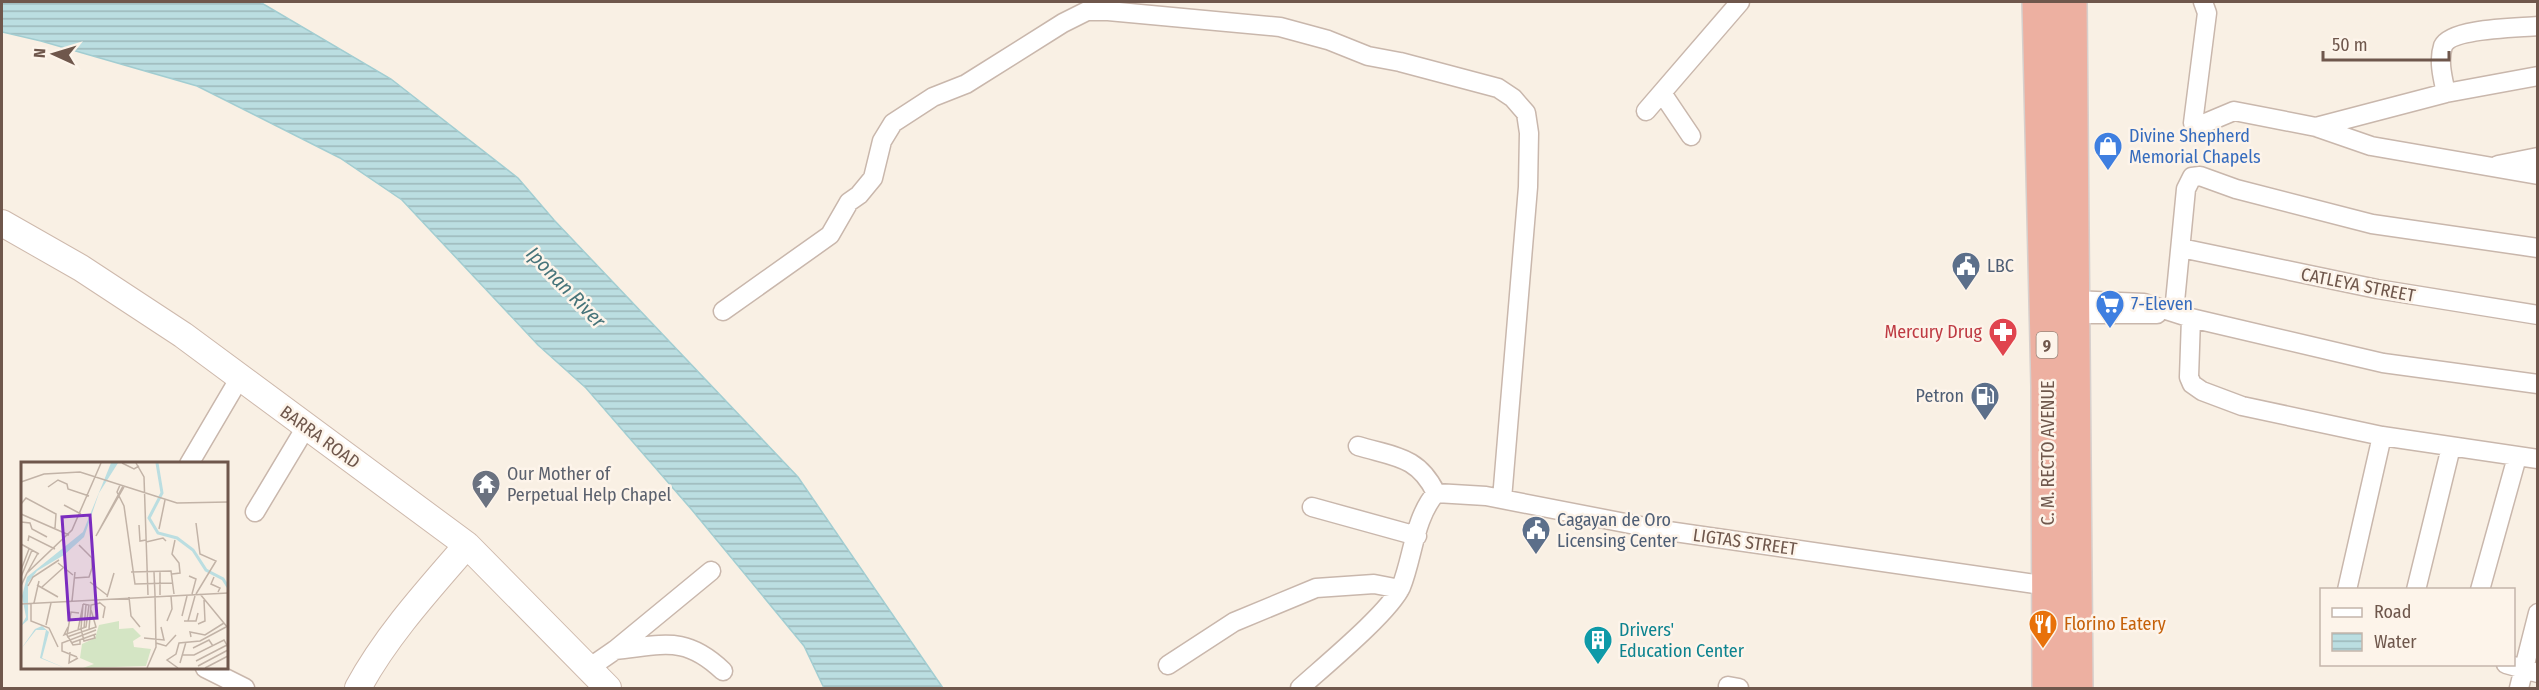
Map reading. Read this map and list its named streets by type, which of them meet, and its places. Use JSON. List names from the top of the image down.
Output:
{
  "streets": {
    "highway": ["9", "C. M. RECTO AVENUE"],
    "street": ["CATLEYA STREET", "BARRA ROAD", "LIGTAS STREET"]
  },
  "crossings": [
    ["C. M. RECTO AVENUE", "LIGTAS STREET"]
  ],
  "water": ["Iponan River"],
  "places": {
    "shop": ["Divine Shepherd Memorial Chapels"],
    "public building": ["LBC", "Cagayan de Oro Licensing Center"],
    "supermarket": ["7-Eleven"],
    "pharmacy": ["Mercury Drug"],
    "fuel station": ["Petron"],
    "temple": ["Our Mother of Perpetual Help Chapel"],
    "restaurant": ["Florino Eatery"],
    "building": ["Drivers' Education Center"]
  },
  "legend": ["Road", "Water"],
  "scale_bar": "50 m",
  "north": "left"
}
